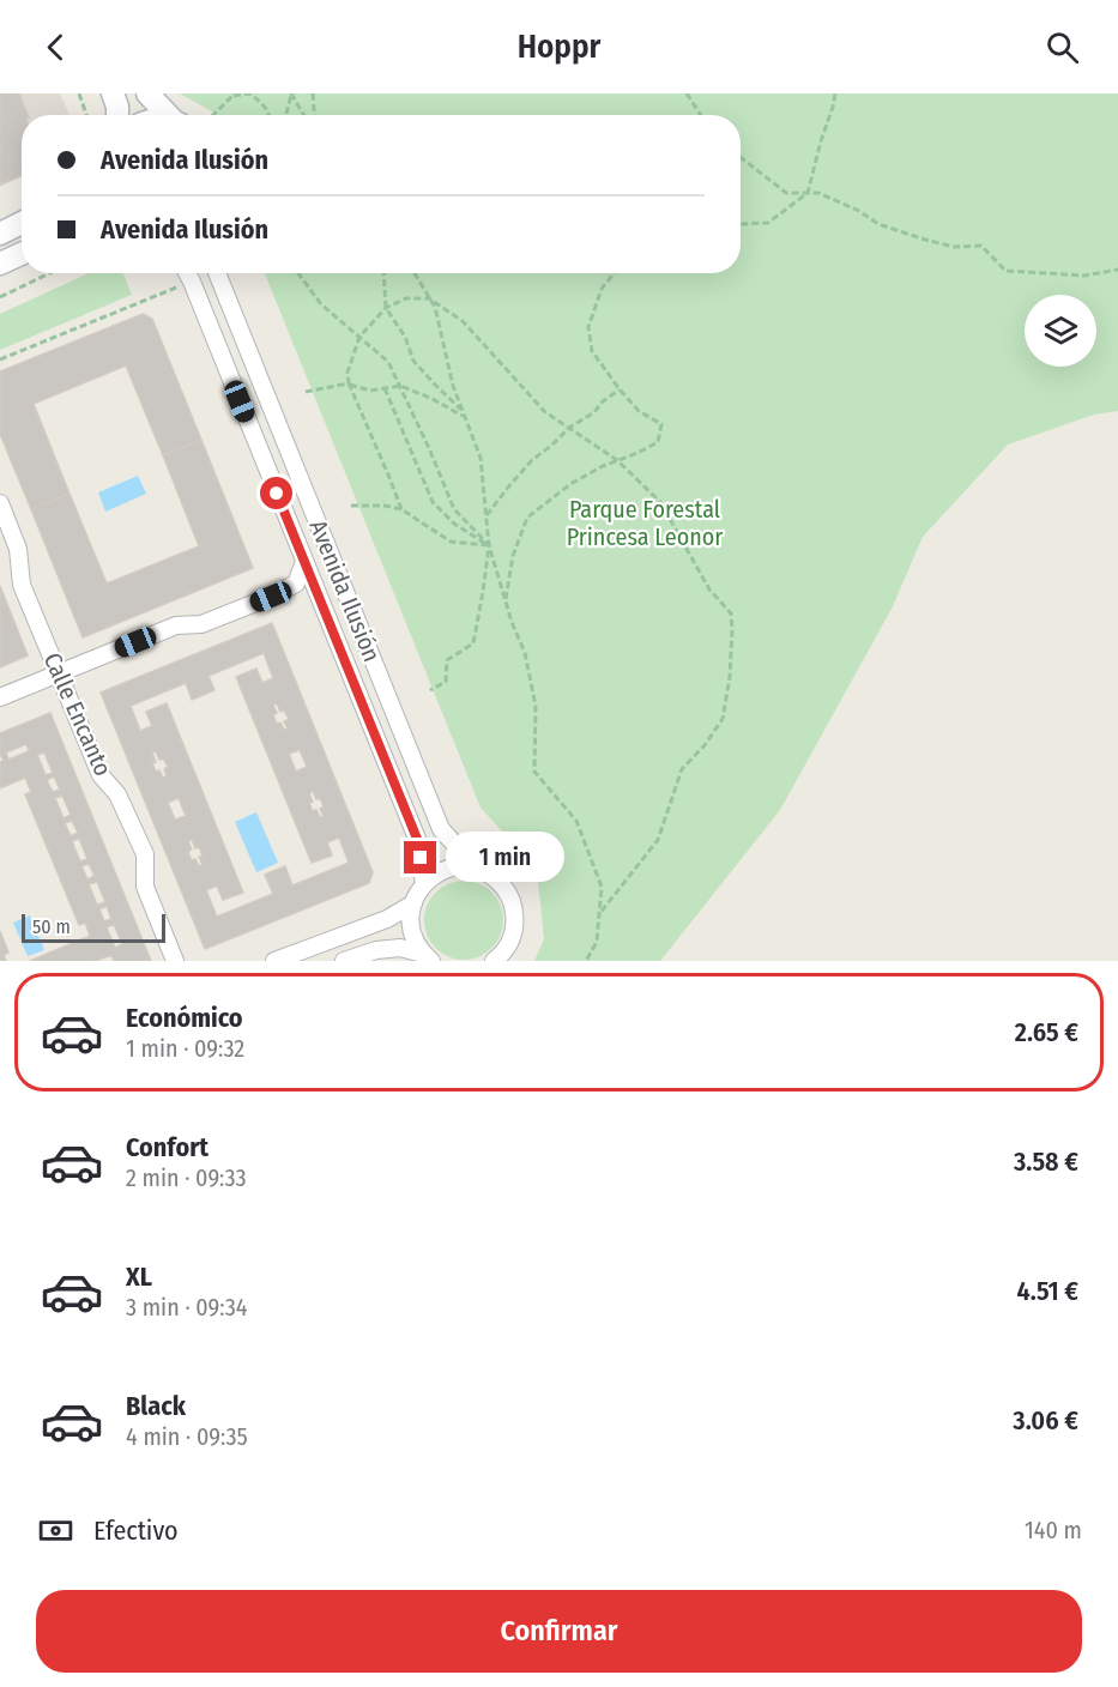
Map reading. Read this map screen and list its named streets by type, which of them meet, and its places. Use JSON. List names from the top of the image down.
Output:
{
  "streets": {
    "street": ["Avenida Ilusión", "Calle Encanto"]
  },
  "parks": ["Parque Forestal Princesa Leonor"],
  "scale_bar": "50 m",
  "page": {
    "header": "Hoppr",
    "banner": ["Avenida Ilusión", "Avenida Ilusión"],
    "bubble": "1 min",
    "scale": "50 m",
    "list": [
      {
        "name": "Económico",
        "note": "1 min · 09:32",
        "value": "2.65 €"
      },
      {
        "name": "Confort",
        "note": "2 min · 09:33",
        "value": "3.58 €"
      },
      {
        "name": "XL",
        "note": "3 min · 09:34",
        "value": "4.51 €"
      },
      {
        "name": "Black",
        "note": "4 min · 09:35",
        "value": "3.06 €"
      }
    ],
    "pay": ["Efectivo", "140 m"],
    "buttons": "Confirmar"
  }
}
